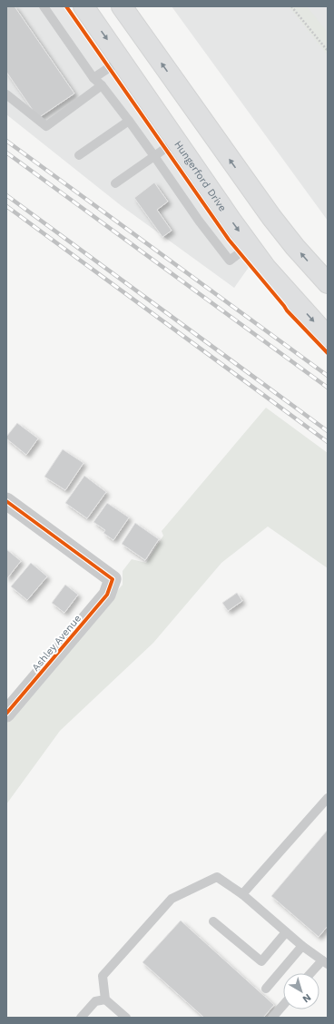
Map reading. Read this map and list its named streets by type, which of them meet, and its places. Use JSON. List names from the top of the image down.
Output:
{
  "streets": {
    "main road": ["Hungerford Drive"],
    "street": ["Ashley Avenue"]
  },
  "north": "bottom right"
}
